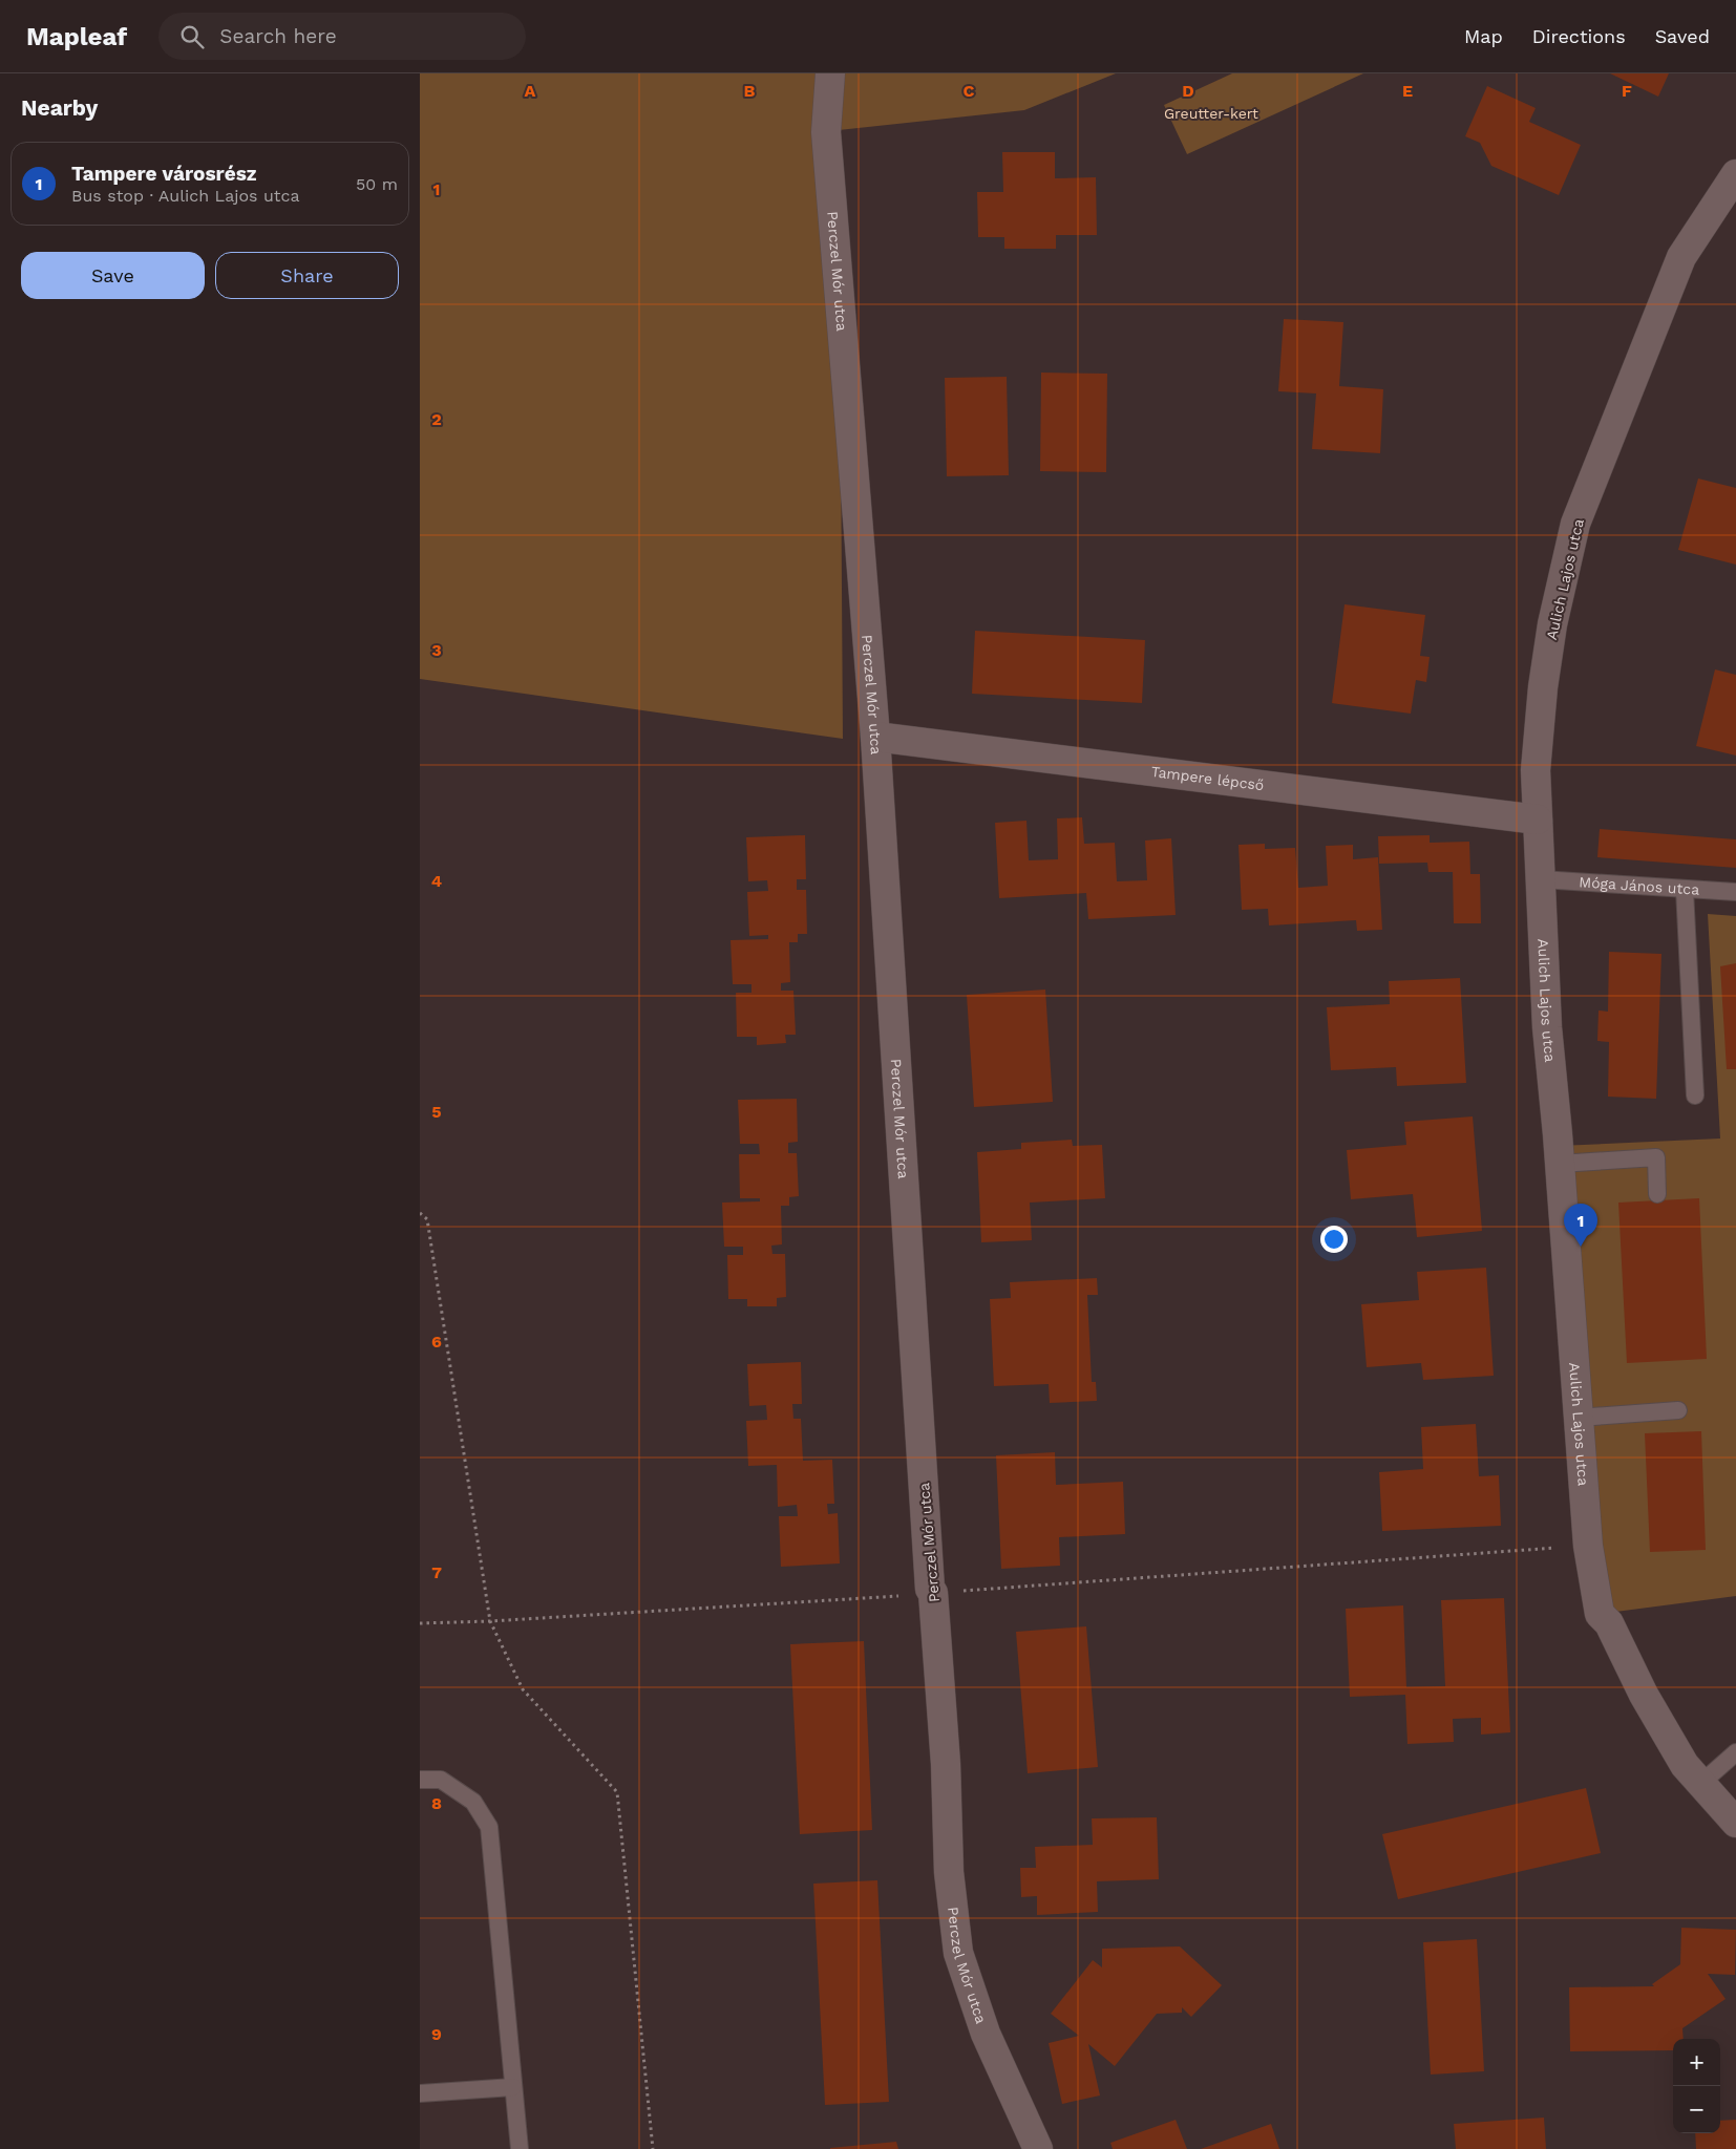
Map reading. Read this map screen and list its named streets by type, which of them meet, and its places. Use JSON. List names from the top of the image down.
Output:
{
  "streets": {
    "street": ["Perczel Mór utca", "Aulich Lajos utca", "Tampere lépcső"],
    "lane": ["Móga János utca"]
  },
  "crossings": [
    ["Perczel Mór utca", "Tampere lépcső"],
    ["Aulich Lajos utca", "Tampere lépcső"],
    ["Aulich Lajos utca", "Móga János utca"]
  ],
  "parks": ["Greutter-kert"],
  "page": {
    "header": "Mapleaf",
    "search": "Search here",
    "nav": ["Map", "Directions", "Saved"],
    "heading": "Nearby",
    "list": [
      {
        "mark": "1",
        "name": "Tampere városrész",
        "note": "Bus stop · Aulich Lajos utca",
        "value": "50 m"
      }
    ],
    "buttons": ["Save", "Share"],
    "pins": "1",
    "map_buttons": ["+", "−"]
  },
  "grid": {
    "columns": [
      "A",
      "B",
      "C",
      "D",
      "E",
      "F"
    ],
    "rows": [
      "1",
      "2",
      "3",
      "4",
      "5",
      "6",
      "7",
      "8",
      "9"
    ]
  }
}
